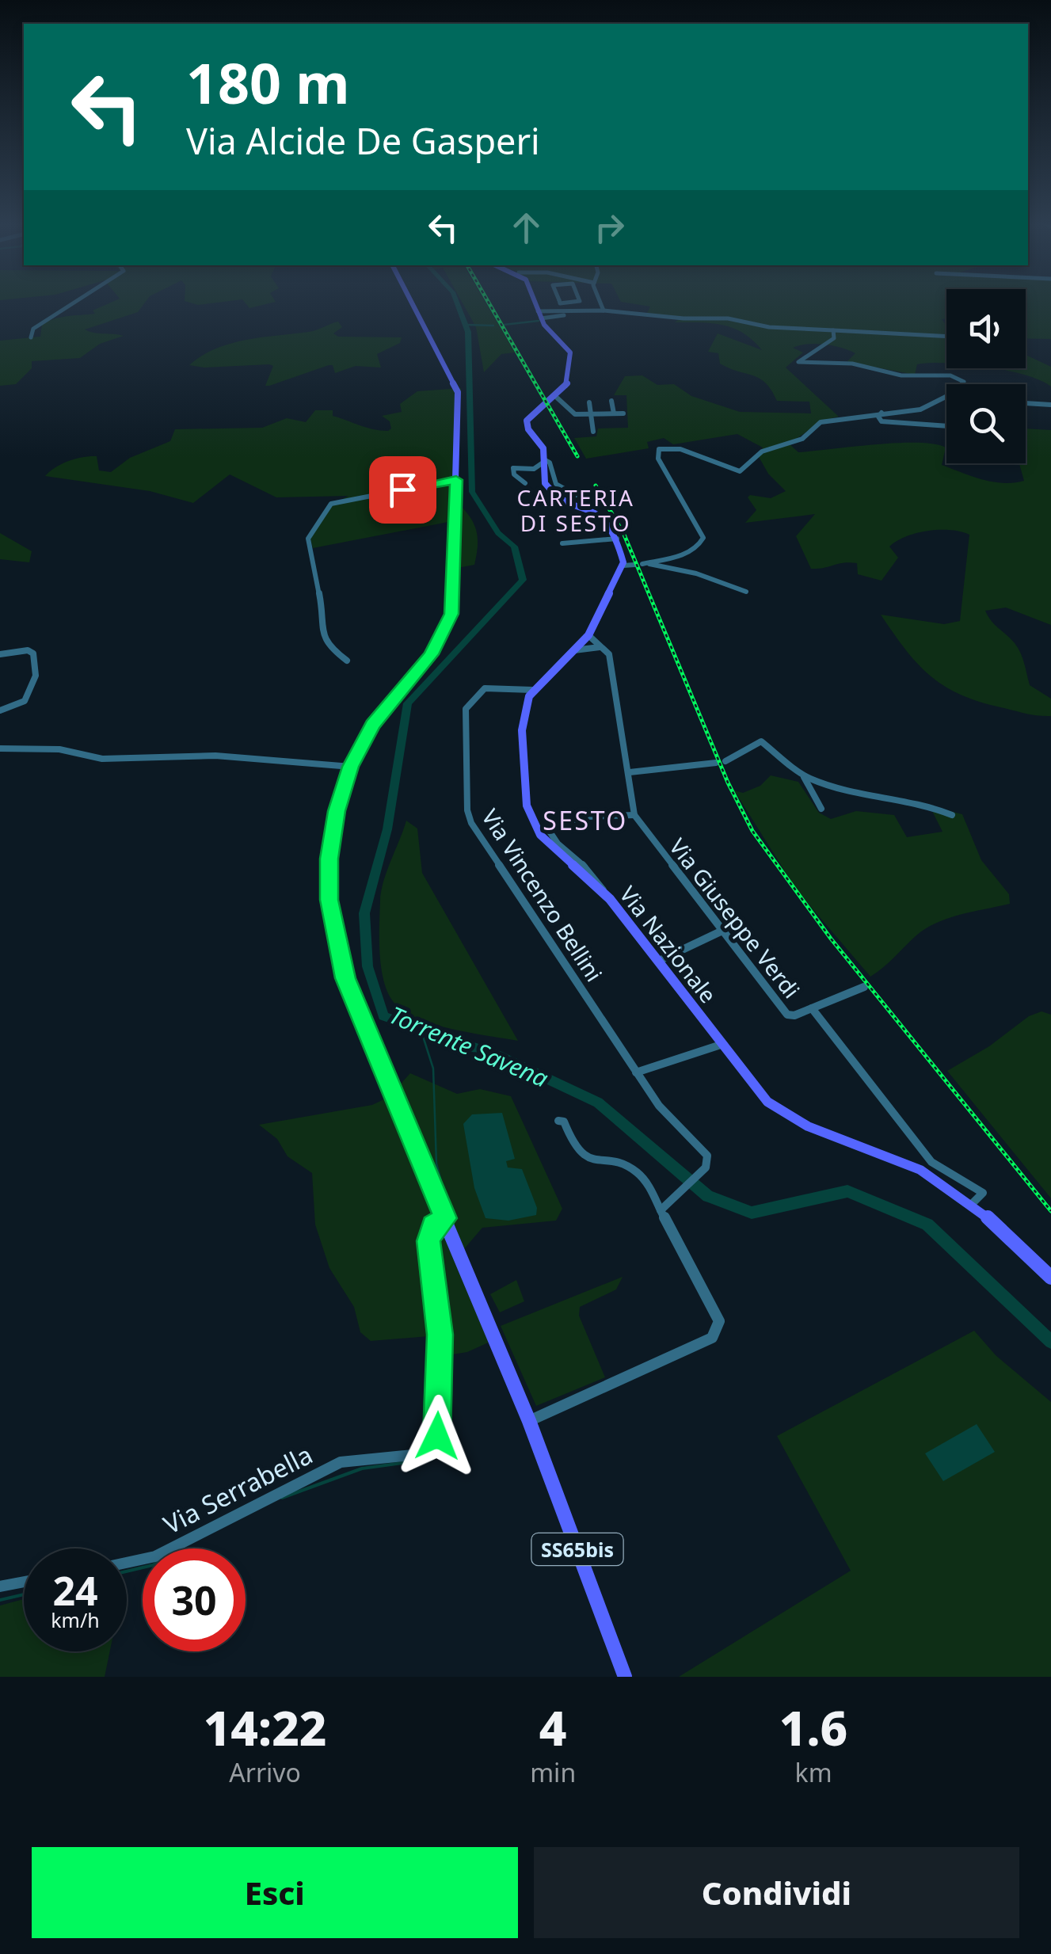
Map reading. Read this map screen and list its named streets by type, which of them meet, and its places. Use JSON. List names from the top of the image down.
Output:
{
  "streets": {
    "main road": ["Via Nazionale", "SS65bis"],
    "street": ["Via Vincenzo Bellini", "Via Giuseppe Verdi", "Via Serrabella"]
  },
  "crossings": [
    ["Via Vincenzo Bellini", "Via Nazionale"],
    ["Via Serrabella", "SS65bis"]
  ],
  "districts": ["CARTERIA DI SESTO", "SESTO"],
  "water": ["Torrente Savena"],
  "page": {
    "turn": ["180 m", "Via Alcide De Gasperi"],
    "speed": "24 km/h",
    "limit": "30",
    "eta": [
      "14:22",
      "Arrivo",
      "4",
      "min",
      "1.6",
      "km"
    ],
    "buttons": ["Esci", "Condividi"]
  }
}
